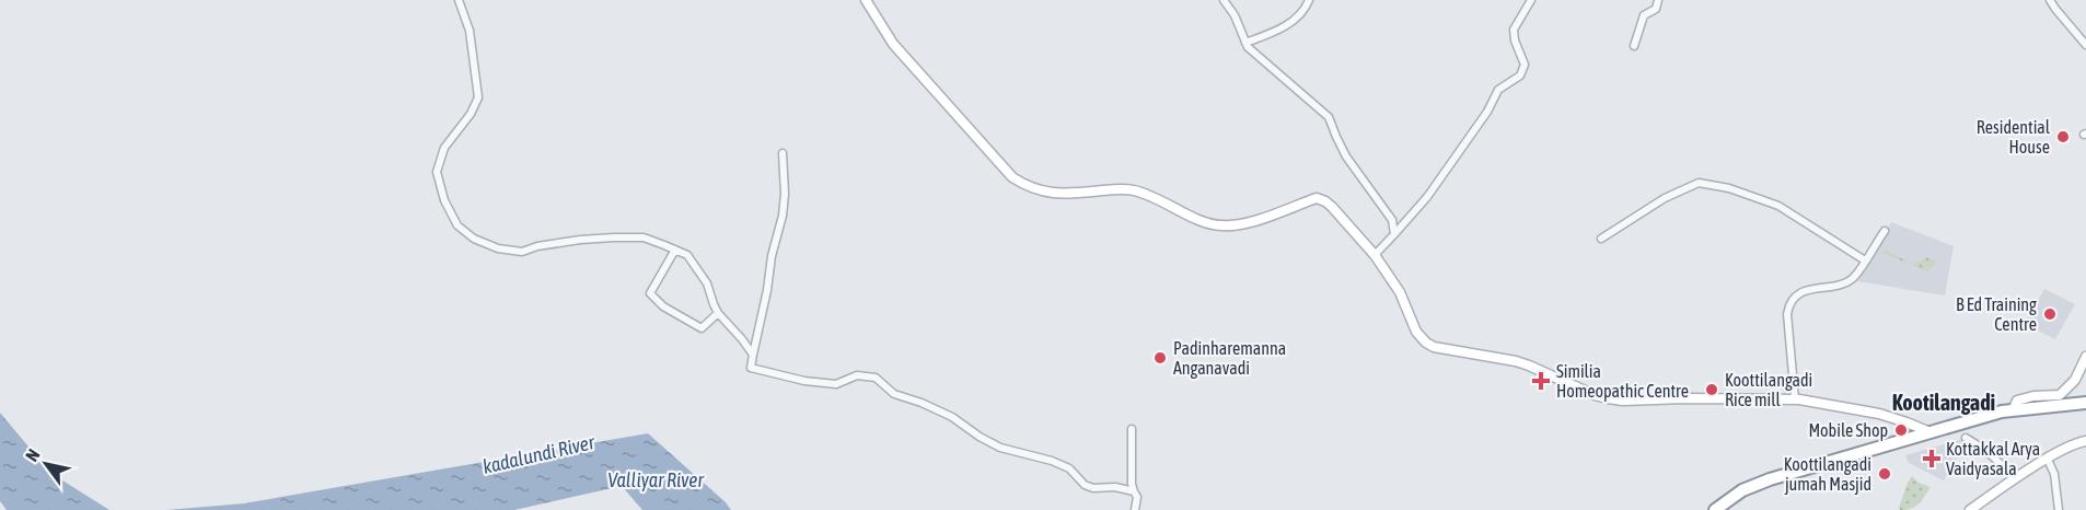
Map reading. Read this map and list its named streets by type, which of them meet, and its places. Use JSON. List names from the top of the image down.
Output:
{
  "districts": ["Kootilangadi"],
  "water": ["kadalundi River", "Valliyar River"],
  "places": {
    "other": [
      "Residential House",
      "B Ed Training Centre",
      "Padinharemanna Anganavadi",
      "Koottilangadi Rice mill",
      "Mobile Shop",
      "Koottilangadi jumah Masjid"
    ],
    "health": ["Similia Homeopathic Centre", "Kottakkal Arya Vaidyasala"]
  },
  "north": "top left"
}
